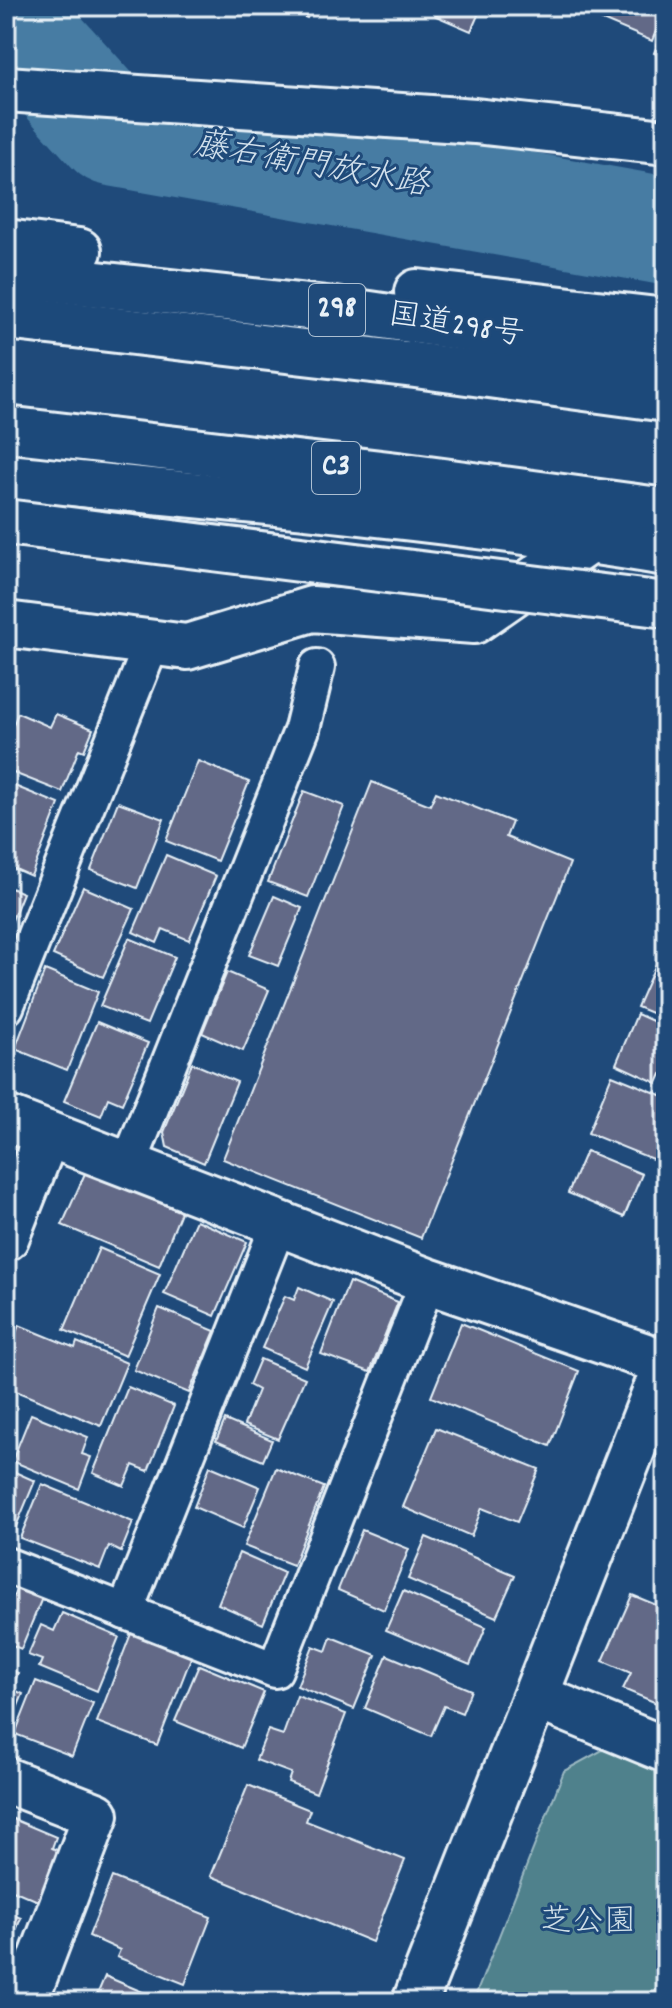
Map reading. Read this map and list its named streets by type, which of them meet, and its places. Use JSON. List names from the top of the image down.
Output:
{
  "streets": {
    "main road": ["298", "国道298号", "C3"]
  },
  "water": ["藤右衛門放水路"],
  "parks": ["芝公園"]
}
